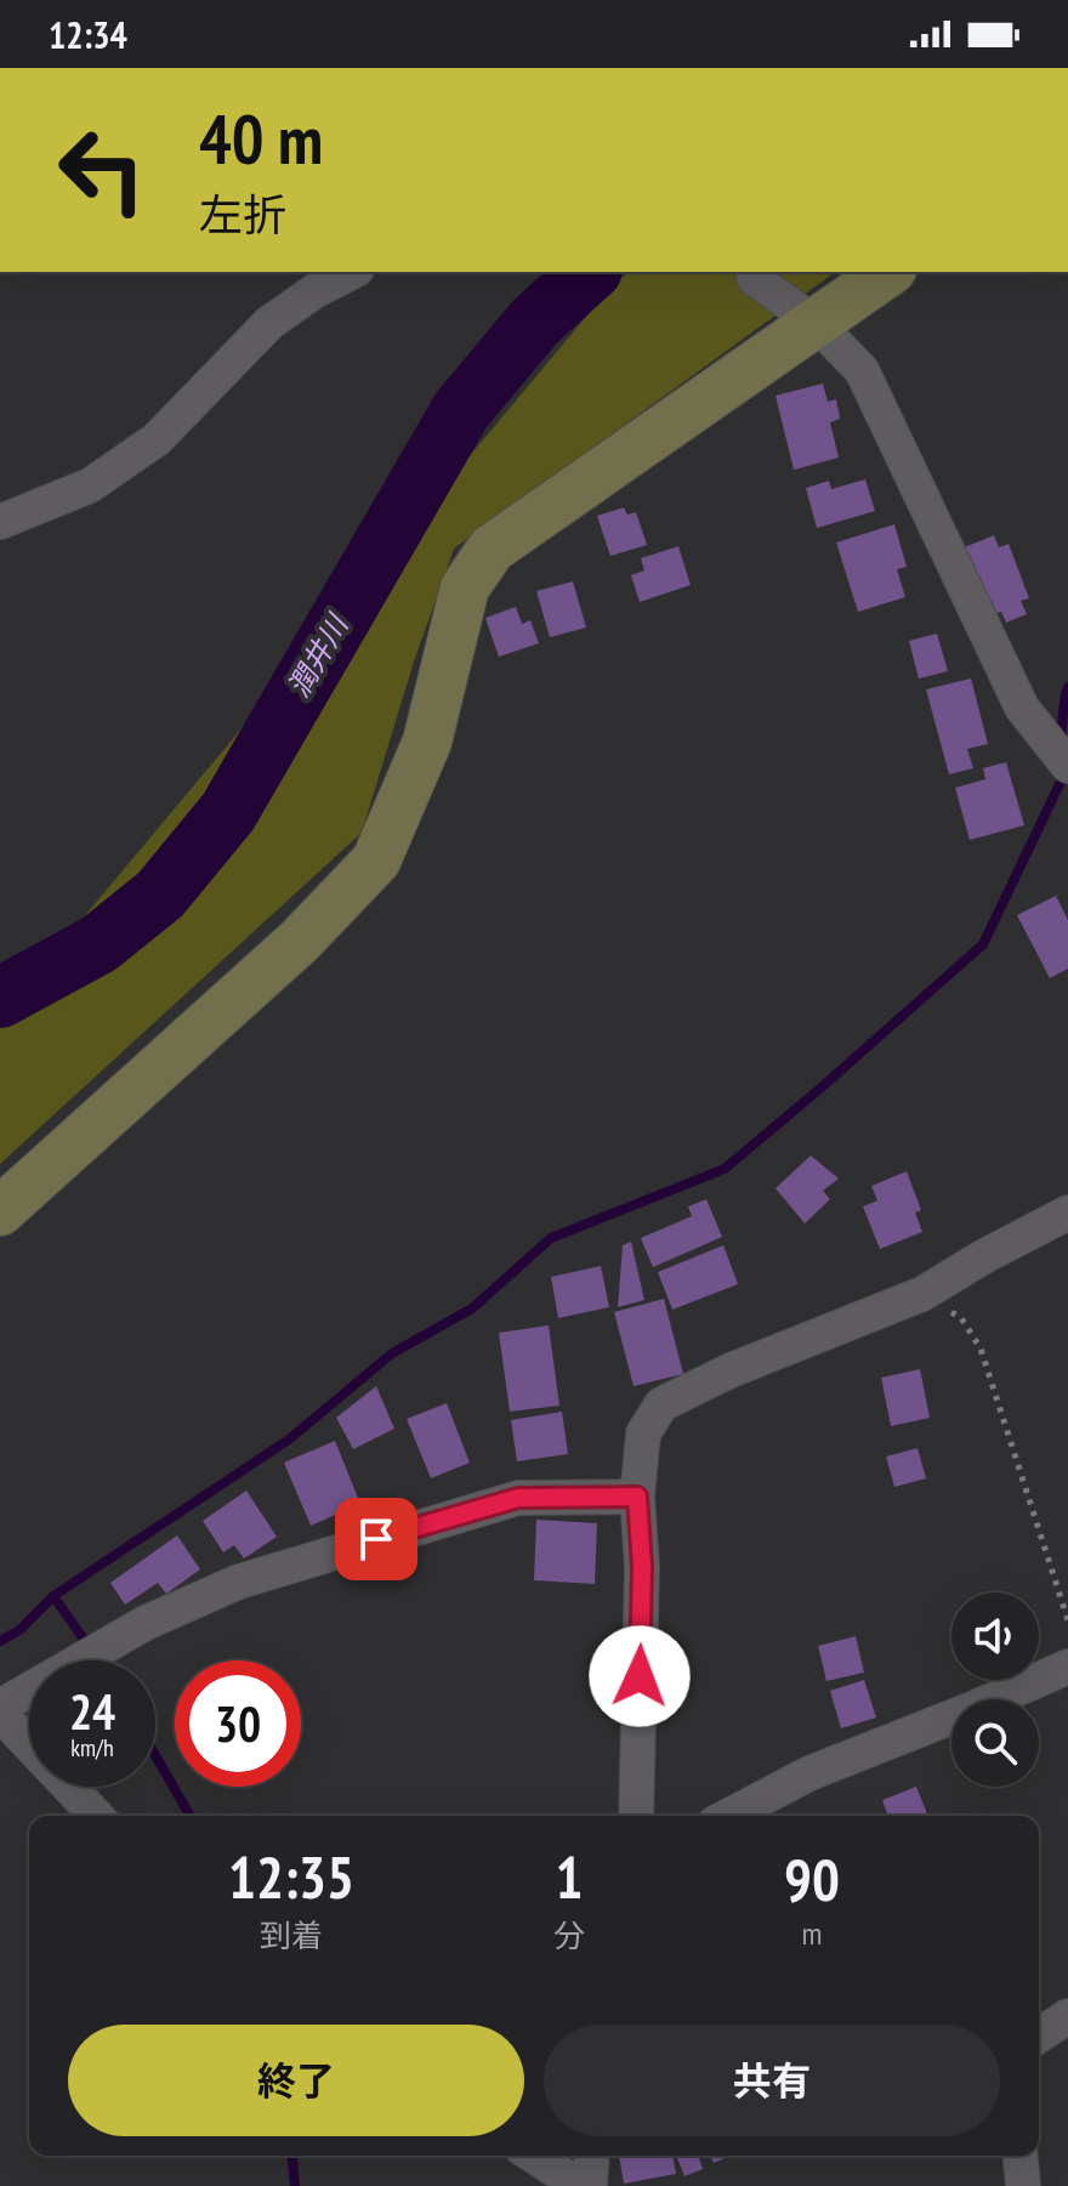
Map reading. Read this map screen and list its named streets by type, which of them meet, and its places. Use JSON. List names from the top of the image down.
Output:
{
  "water": ["潤井川"],
  "page": {
    "status": "12:34",
    "turn": ["40 m", "左折"],
    "speed": "24 km/h",
    "limit": "30",
    "eta": [
      "12:35",
      "到着",
      "1",
      "分",
      "90",
      "m"
    ],
    "buttons": ["終了", "共有"]
  }
}
